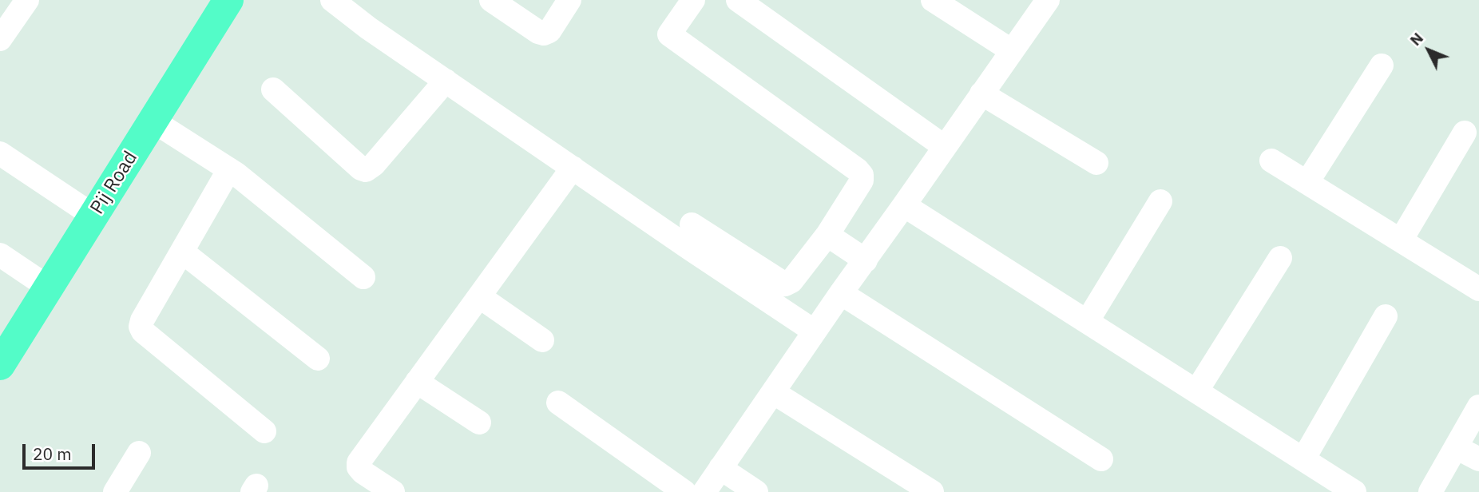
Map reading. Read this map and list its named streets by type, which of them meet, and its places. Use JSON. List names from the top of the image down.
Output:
{
  "streets": {
    "main road": ["Pij Road"]
  },
  "scale_bar": "20 m",
  "north": "top left"
}
